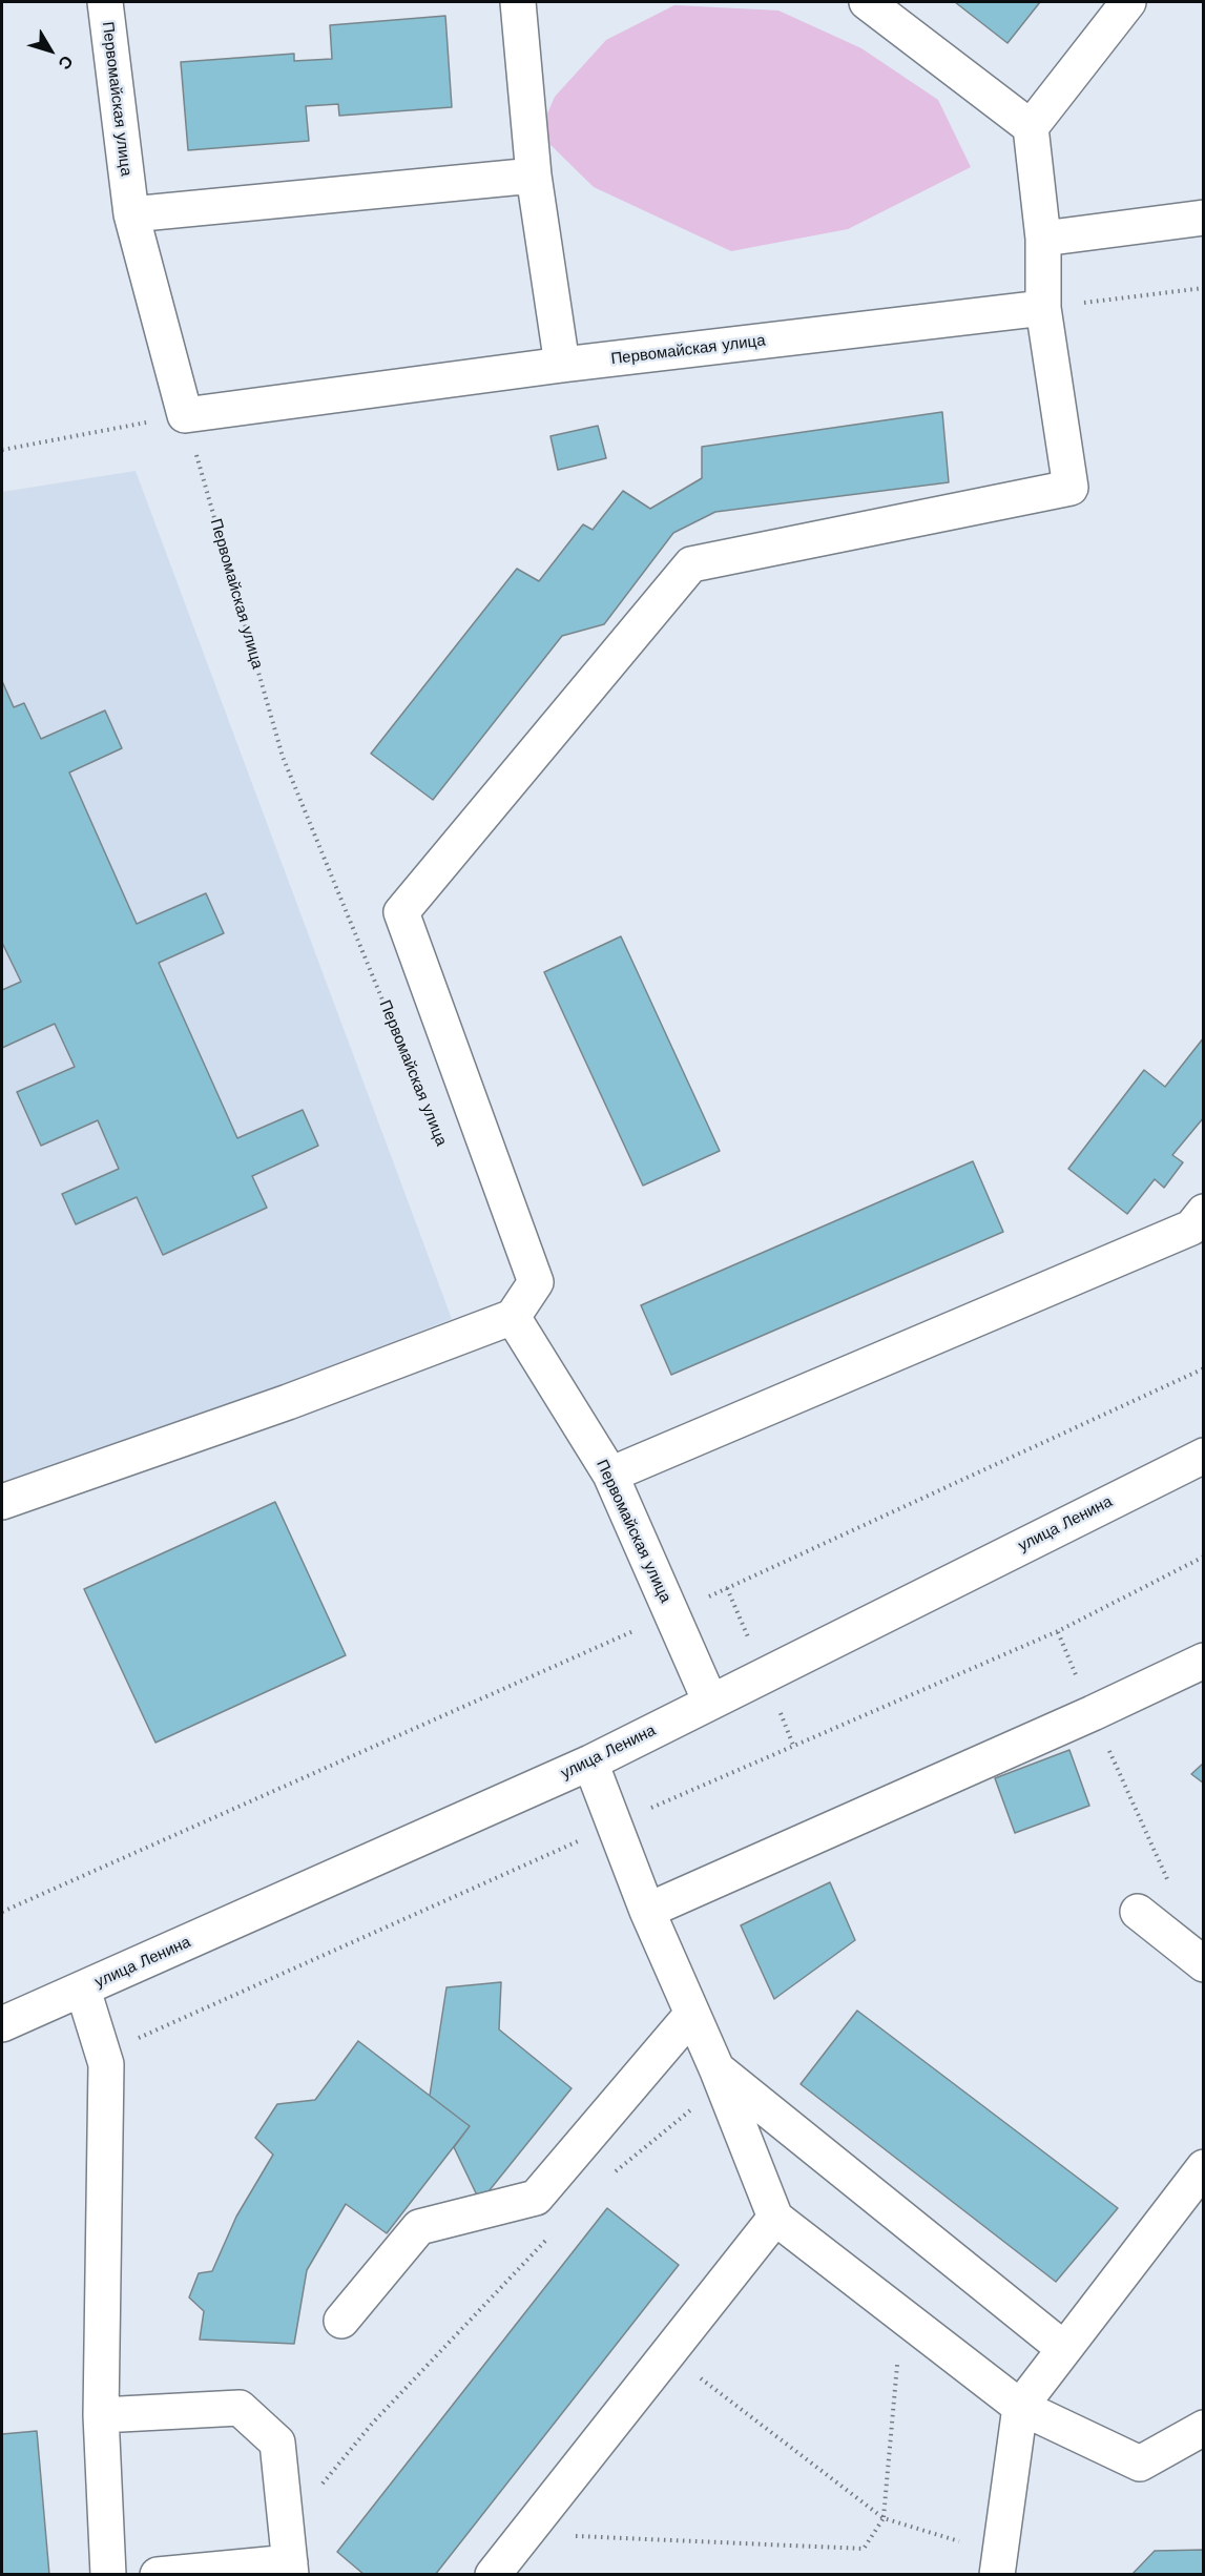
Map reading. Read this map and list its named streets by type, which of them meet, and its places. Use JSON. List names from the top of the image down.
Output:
{
  "streets": {
    "street": ["Первомайская улица", "улица Ленина"]
  },
  "crossings": [
    ["Первомайская улица", "улица Ленина"]
  ],
  "north": "bottom right"
}
